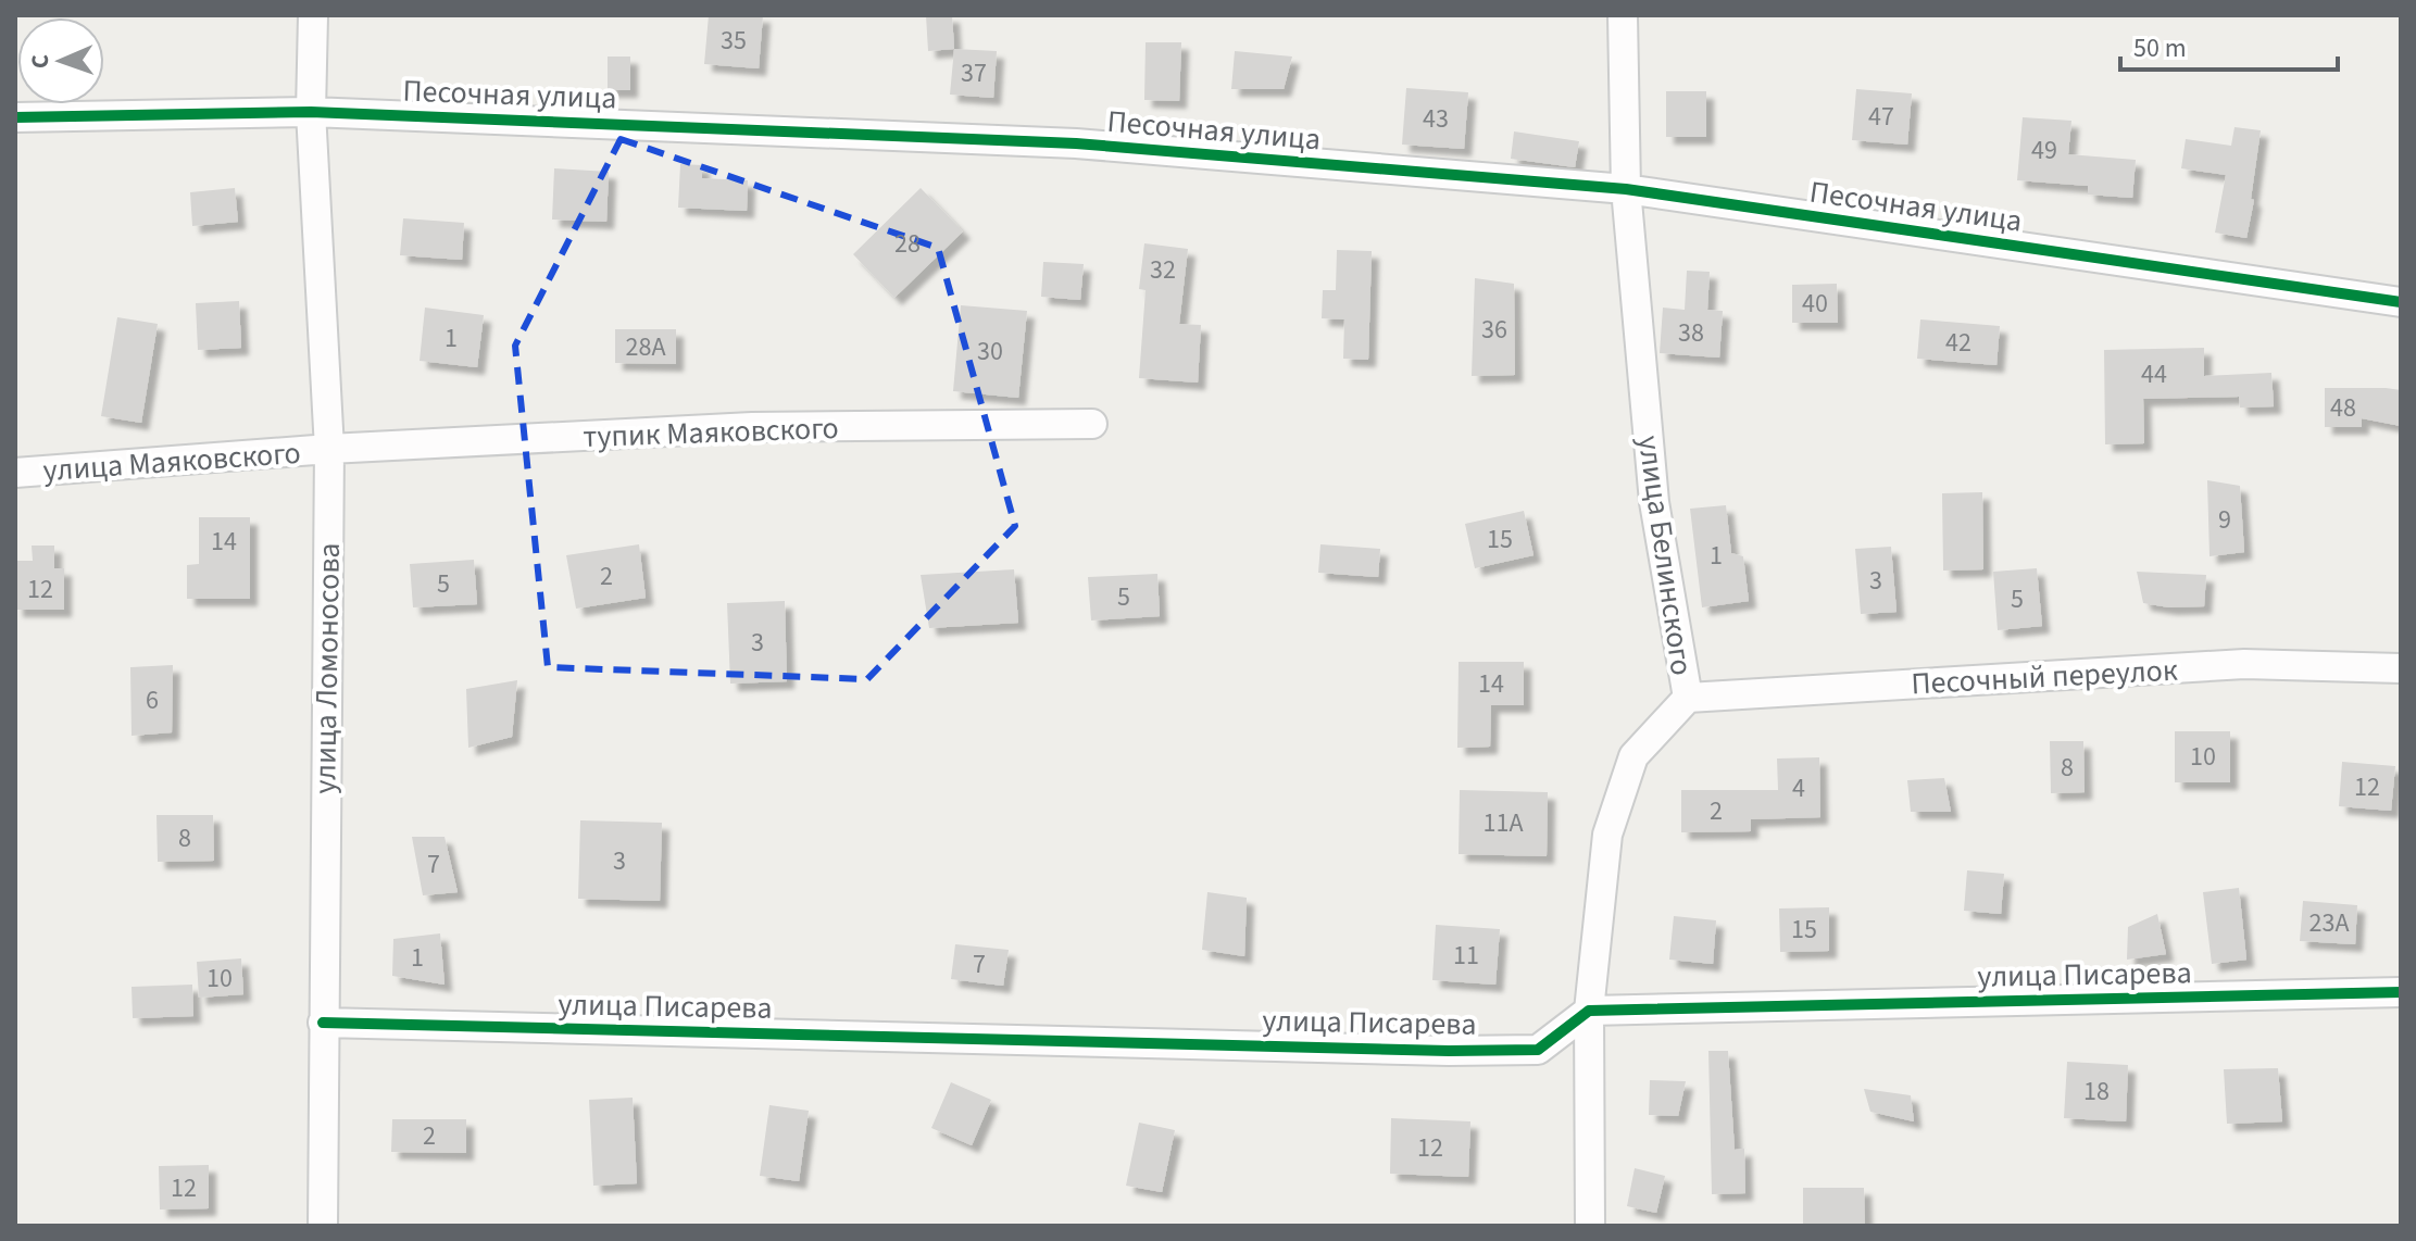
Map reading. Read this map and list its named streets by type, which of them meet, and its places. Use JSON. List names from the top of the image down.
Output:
{
  "streets": {
    "street": [
      "Песочная улица",
      "тупик Маяковского",
      "улица Маяковского",
      "улица Белинского",
      "улица Ломоносова",
      "Песочный переулок",
      "улица Писарева"
    ]
  },
  "crossings": [
    ["Песочная улица", "улица Белинского"],
    ["Песочная улица", "улица Ломоносова"],
    ["тупик Маяковского", "улица Маяковского"],
    ["тупик Маяковского", "улица Ломоносова"],
    ["улица Маяковского", "улица Ломоносова"],
    ["улица Белинского", "Песочный переулок"],
    ["улица Белинского", "улица Писарева"],
    ["улица Ломоносова", "улица Писарева"]
  ],
  "house_numbers": [
    "35",
    "37",
    "47",
    "43",
    "49",
    "28",
    "32",
    "40",
    "36",
    "38",
    "1",
    "42",
    "28А",
    "30",
    "44",
    "48",
    "9",
    "15",
    "14",
    "1",
    "2",
    "3",
    "5",
    "12",
    "5",
    "5",
    "3",
    "14",
    "6",
    "10",
    "8",
    "12",
    "4",
    "2",
    "11А",
    "8",
    "3",
    "7",
    "23А",
    "15",
    "11",
    "1",
    "7",
    "10",
    "18",
    "2",
    "12",
    "12"
  ],
  "scale_bar": "50 m",
  "north": "left"
}
